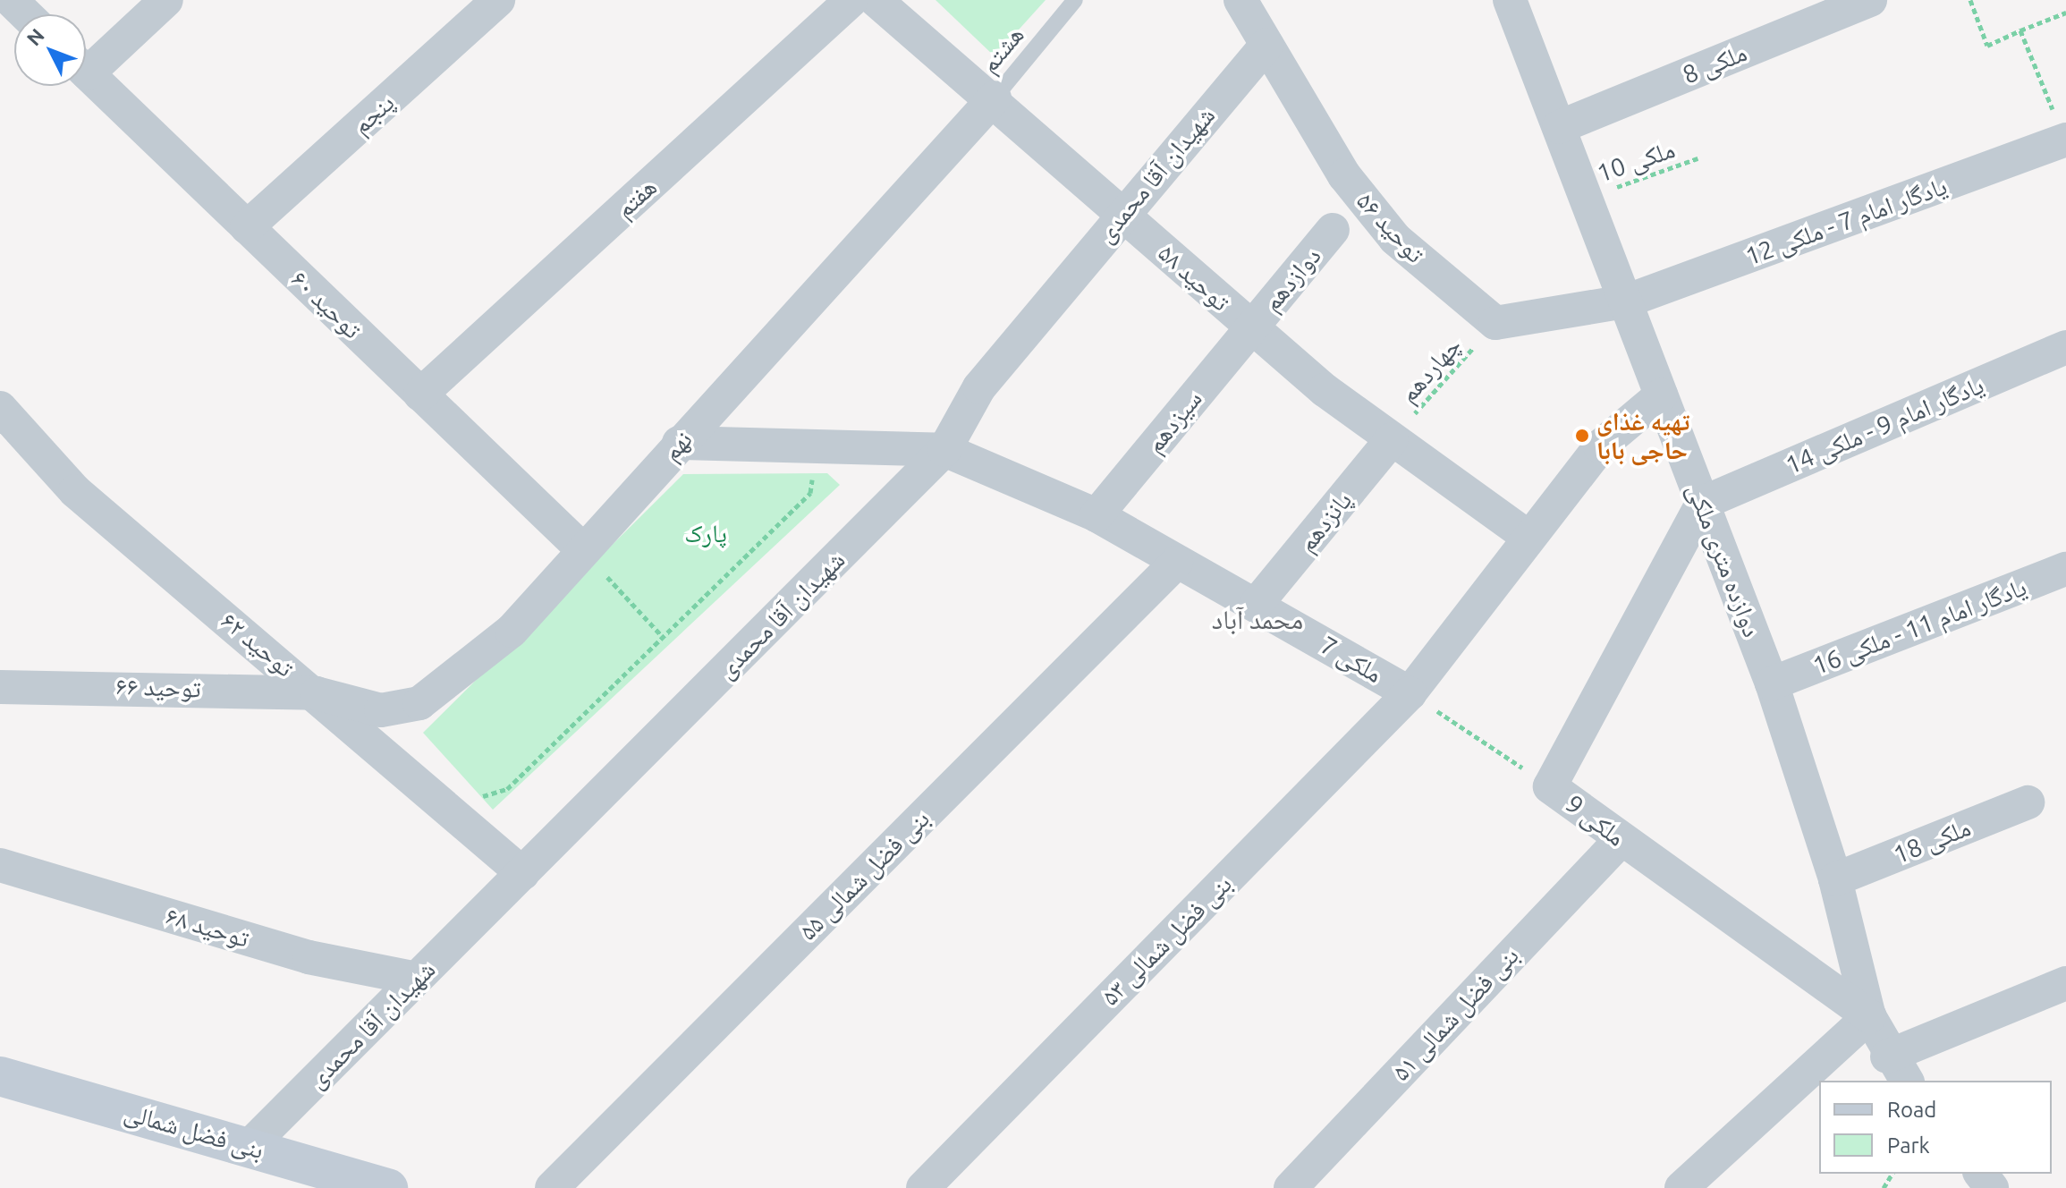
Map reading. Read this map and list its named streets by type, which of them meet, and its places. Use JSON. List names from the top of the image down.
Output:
{
  "streets": {
    "main road": ["بنی فضل شمالی"],
    "street": [
      "ملکی 8",
      "پنجم",
      "شهیدان آقا محمدی",
      "هفتم",
      "یادگار امام 7 - ملکی 12",
      "توحید ۵۶",
      "توحید ۵۸",
      "دوازدهم",
      "توحید ۶۰",
      "سیزدهم",
      "یادگار امام 9 - ملکی 14",
      "نهم",
      "پانزدهم",
      "دوازده متری ملکی",
      "یادگار امام 11 - ملکی 16",
      "توحید ۶۲",
      "ملکی 7",
      "توحید ۶۶",
      "ملکی 9",
      "ملکی 18",
      "بنی فضل شمالی ۵۵",
      "توحید ۶۸",
      "بنی فضل شمالی ۵۳",
      "بنی فضل شمالی ۵۱"
    ],
    "lane": ["هشتم"],
    "path": ["ملکی 10", "چهاردهم"]
  },
  "crossings": [
    ["هشتم", "توحید ۵۸"],
    ["هشتم", "نهم"],
    ["ملکی 8", "دوازده متری ملکی"],
    ["پنجم", "توحید ۶۰"],
    ["ملکی 10", "دوازده متری ملکی"],
    ["شهیدان آقا محمدی", "توحید ۵۶"],
    ["شهیدان آقا محمدی", "توحید ۵۸"],
    ["شهیدان آقا محمدی", "توحید ۶۲"],
    ["شهیدان آقا محمدی", "ملکی 7"],
    ["شهیدان آقا محمدی", "توحید ۶۸"],
    ["شهیدان آقا محمدی", "بنی فضل شمالی"],
    ["هفتم", "توحید ۶۰"],
    ["یادگار امام 7 - ملکی 12", "دوازده متری ملکی"],
    ["توحید ۵۶", "چهاردهم"],
    ["توحید ۵۸", "دوازدهم"],
    ["توحید ۵۸", "چهاردهم"],
    ["توحید ۵۸", "سیزدهم"],
    ["توحید ۵۸", "نهم"],
    ["توحید ۵۸", "پانزدهم"],
    ["توحید ۵۸", "ملکی 7"],
    ["دوازدهم", "سیزدهم"],
    ["توحید ۶۰", "نهم"],
    ["چهاردهم", "پانزدهم"],
    ["سیزدهم", "ملکی 7"],
    ["یادگار امام 9 - ملکی 14", "دوازده متری ملکی"],
    ["یادگار امام 9 - ملکی 14", "ملکی 9"],
    ["نهم", "توحید ۶۲"],
    ["نهم", "توحید ۶۶"],
    ["پانزدهم", "ملکی 7"],
    ["دوازده متری ملکی", "یادگار امام 11 - ملکی 16"],
    ["دوازده متری ملکی", "ملکی 7"],
    ["دوازده متری ملکی", "ملکی 9"],
    ["دوازده متری ملکی", "ملکی 18"],
    ["توحید ۶۲", "توحید ۶۶"],
    ["ملکی 7", "بنی فضل شمالی ۵۵"],
    ["ملکی 7", "بنی فضل شمالی ۵۳"],
    ["ملکی 9", "بنی فضل شمالی ۵۱"]
  ],
  "districts": ["محمد آباد"],
  "parks": ["پارک"],
  "places": ["تهیه غذای حاجی بابا"],
  "legend": ["Road", "Park"],
  "north": "top left"
}
